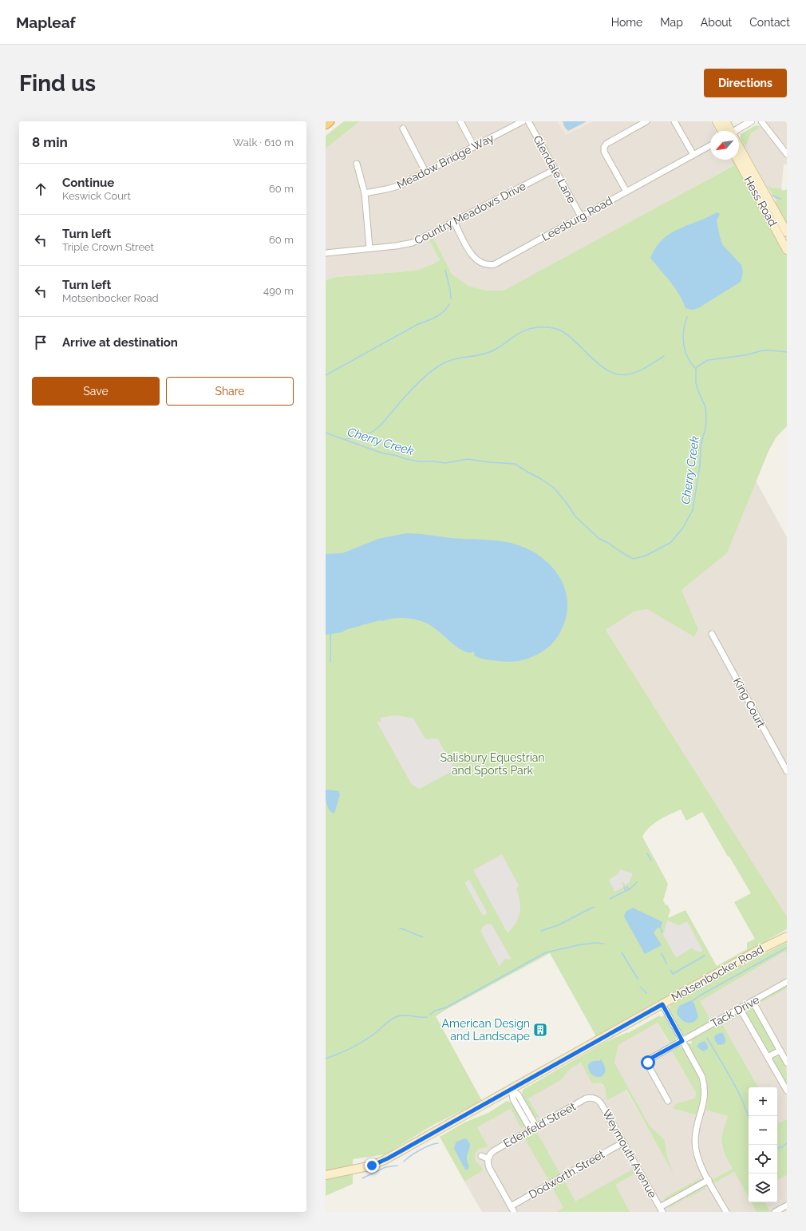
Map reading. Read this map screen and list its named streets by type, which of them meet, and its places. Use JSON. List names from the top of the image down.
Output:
{
  "streets": {
    "main road": ["Hess Road", "Motsenbocker Road"],
    "street": [
      "Meadow Bridge Way",
      "Glendale Lane",
      "Country Meadows Drive",
      "Leesburg Road",
      "King Court",
      "Tack Drive",
      "Edenfeld Street",
      "Weymouth Avenue",
      "Dodworth Street"
    ]
  },
  "crossings": [
    ["Glendale Lane", "Country Meadows Drive"],
    ["Glendale Lane", "Leesburg Road"],
    ["Country Meadows Drive", "Leesburg Road"],
    ["Edenfeld Street", "Weymouth Avenue"],
    ["Weymouth Avenue", "Dodworth Street"]
  ],
  "water": ["Cherry Creek"],
  "parks": ["Salisbury Equestrian and Sports Park"],
  "places": {
    "building": ["American Design and Landscape"]
  },
  "north": "bottom left",
  "page": {
    "header": "Mapleaf",
    "nav": [
      "Home",
      "Map",
      "About",
      "Contact"
    ],
    "buttons": [
      "Directions",
      ["Save", "Share"]
    ],
    "title": "Find us",
    "heading": ["8 min", "Walk · 610 m"],
    "list": [
      ["Continue", "Keswick Court", "60 m"],
      ["Turn left", "Triple Crown Street", "60 m"],
      ["Turn left", "Motsenbocker Road", "490 m"],
      "Arrive at destination"
    ],
    "map_buttons": ["+", "−"]
  }
}
